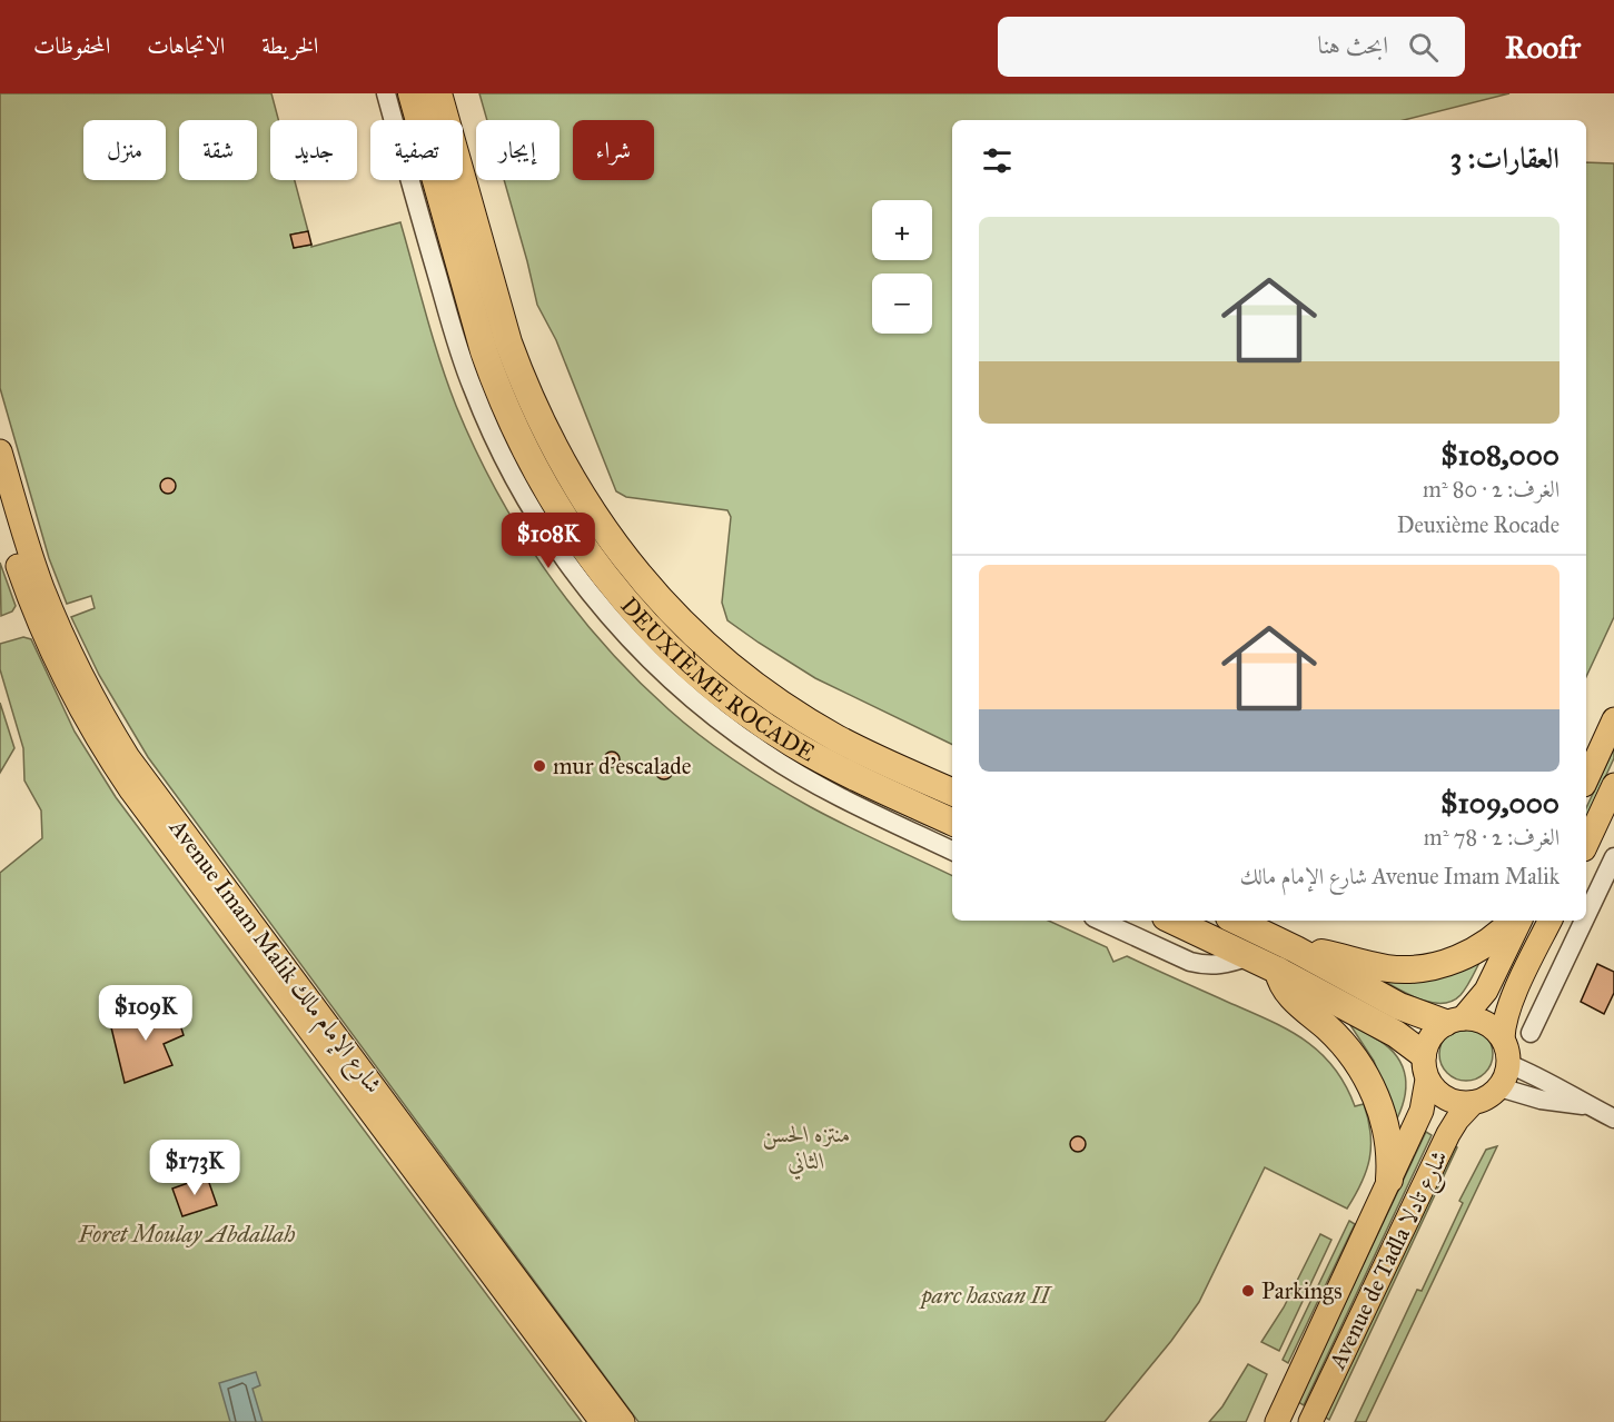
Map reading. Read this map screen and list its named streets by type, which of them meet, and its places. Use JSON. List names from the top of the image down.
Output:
{
  "streets": {
    "highway": ["DEUXIÈME ROCADE"],
    "main road": ["Avenue Imam Malik شارع الإمام مالك", "Avenue de Tadla شارع تادلا"]
  },
  "parks": ["منتزه الحسن الثاني", "Foret Moulay Abdallah", "parc hassan II"],
  "places": ["mur d'escalade", "Parkings"],
  "page": {
    "header": "Roofr",
    "search": "ابحث هنا",
    "nav": ["الخريطة", "الاتجاهات", "المحفوظات"],
    "chip": [
      "شراء",
      "إيجار",
      "تصفية",
      "جديد",
      "شقة",
      "منزل"
    ],
    "heading": "العقارات: 3",
    "map_buttons": ["+", "−"],
    "list": [
      {
        "name": "$108,000",
        "note": "الغرف: 2 · 80 m² · Deuxième Rocade"
      },
      {
        "name": "$109,000",
        "note": "الغرف: 2 · 78 m² · Avenue Imam Malik شارع الإمام مالك"
      }
    ],
    "price": ["$108K", "$109K", "$173K"]
  }
}
